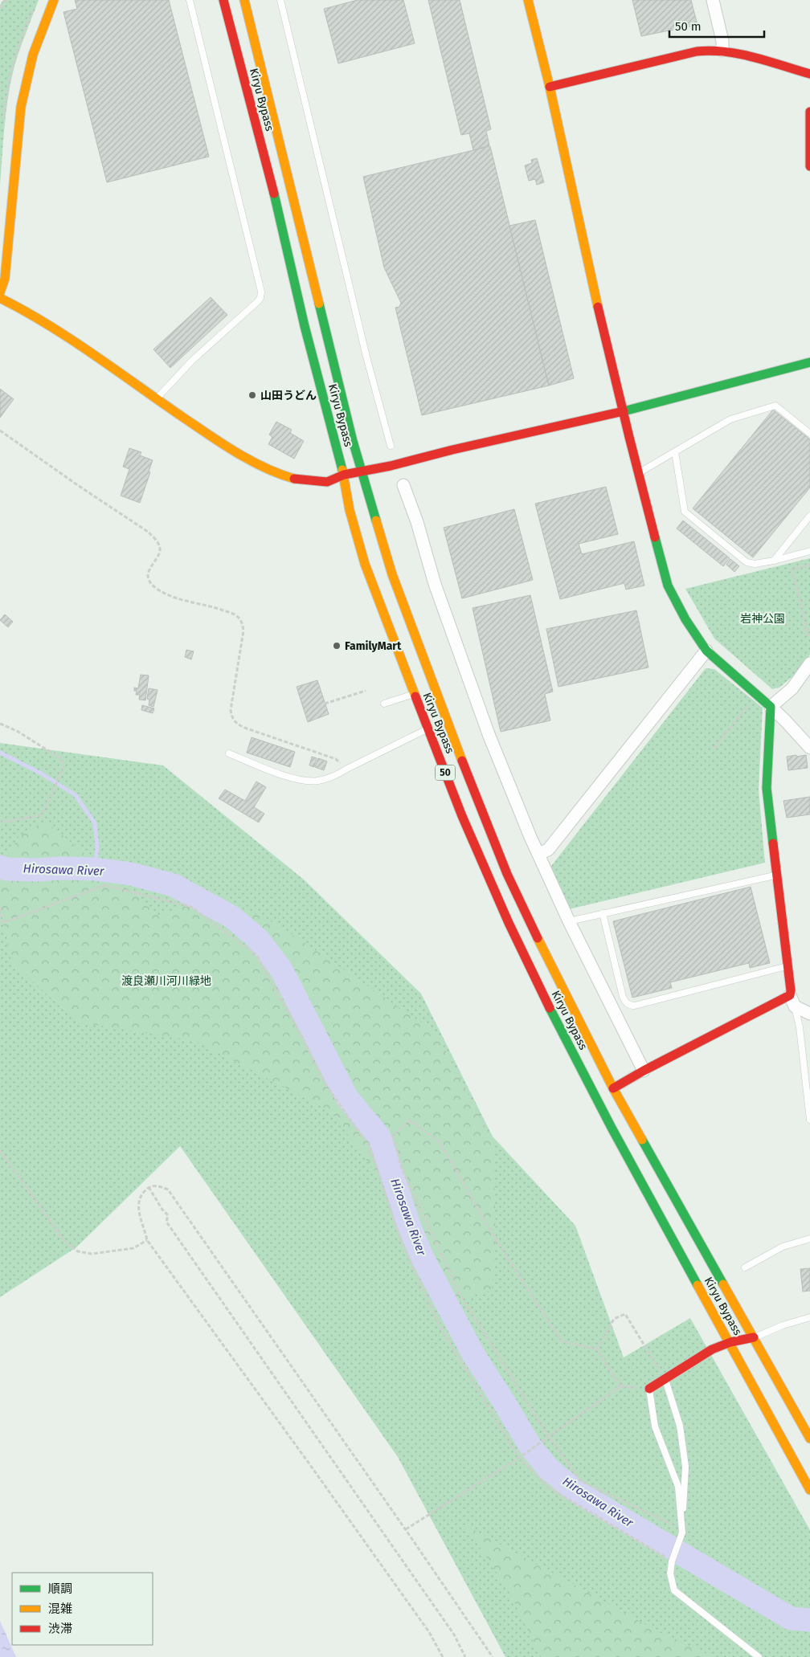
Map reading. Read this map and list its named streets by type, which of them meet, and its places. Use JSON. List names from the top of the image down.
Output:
{
  "streets": {
    "main road": ["Kiryu Bypass", "50"]
  },
  "water": ["Hirosawa River"],
  "parks": ["岩神公園", "渡良瀬川河川緑地"],
  "places": ["山田うどん", "FamilyMart"],
  "legend": ["順調", "混雑", "渋滞"],
  "scale_bar": "50 m"
}
